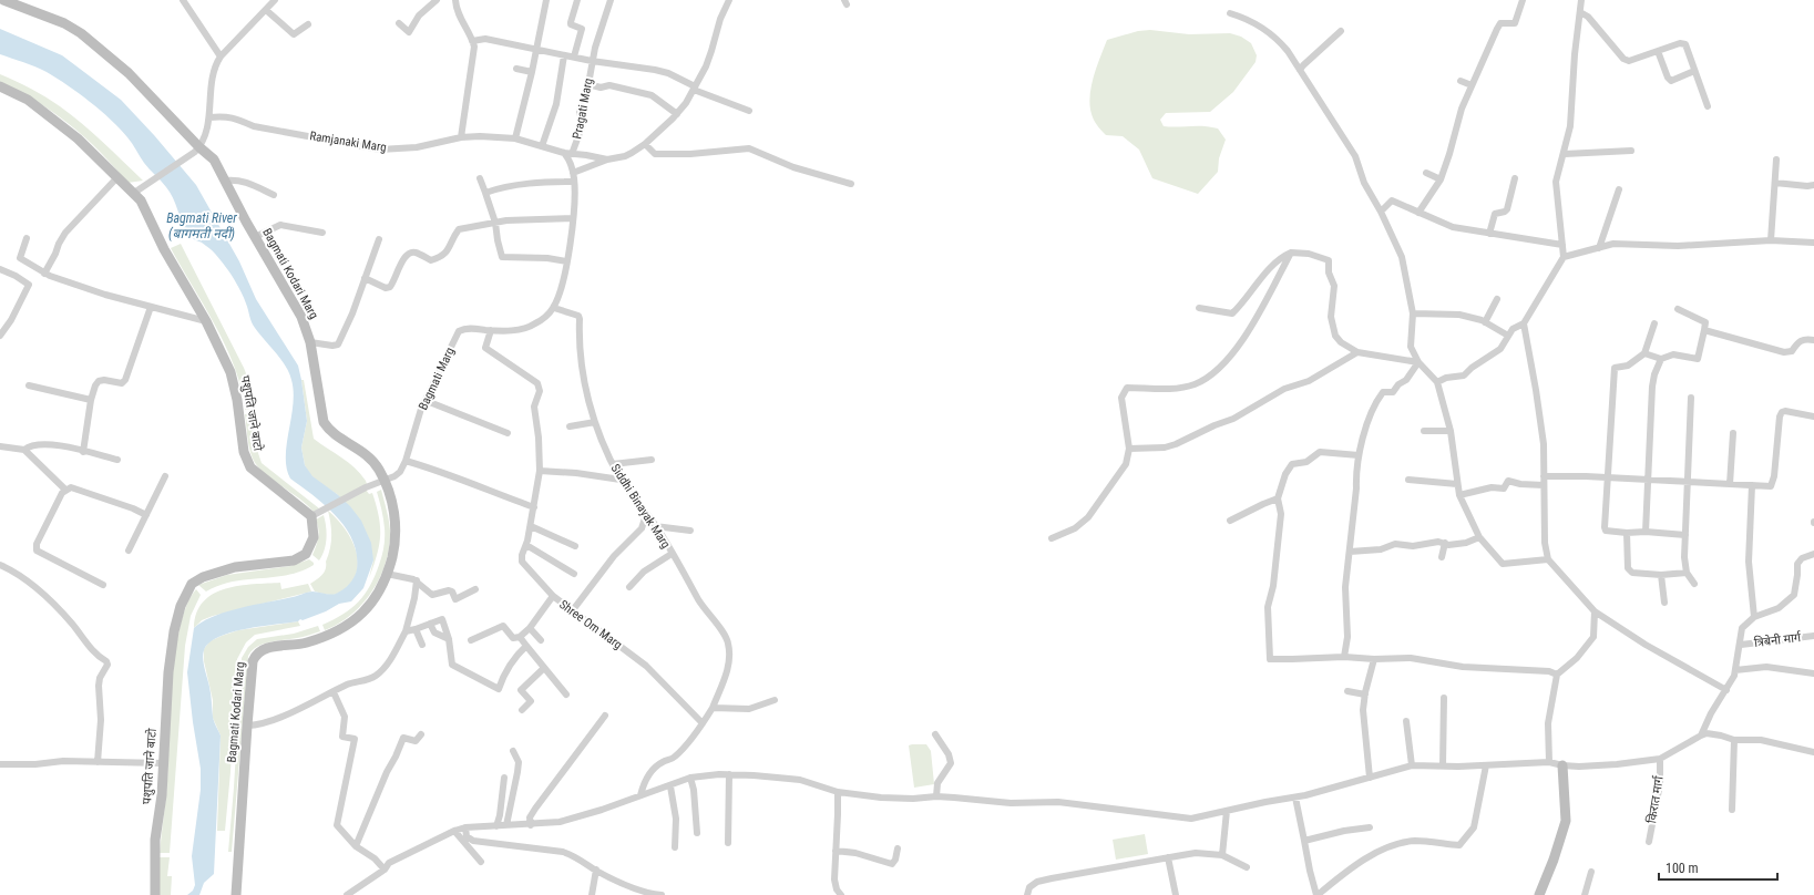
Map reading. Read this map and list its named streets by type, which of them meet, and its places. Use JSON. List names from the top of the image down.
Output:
{
  "streets": {
    "main road": ["Bagmati Kodari Marg", "पशुपति जाने बाटो"],
    "street": [
      "Pragati Marg",
      "Ramjanaki Marg",
      "Bagmati Marg",
      "Siddhi Binayak Marg",
      "Shree Om Marg",
      "त्रिबेनी मार्ग",
      "किरात मार्ग"
    ]
  },
  "crossings": [
    ["Pragati Marg", "Ramjanaki Marg"],
    ["Bagmati Kodari Marg", "Bagmati Marg"],
    ["Bagmati Marg", "पशुपति जाने बाटो"],
    ["Bagmati Marg", "Siddhi Binayak Marg"],
    ["Bagmati Marg", "Shree Om Marg"],
    ["Siddhi Binayak Marg", "Shree Om Marg"]
  ],
  "water": ["Bagmati River (बागमती नदी)"],
  "scale_bar": "100 m"
}
